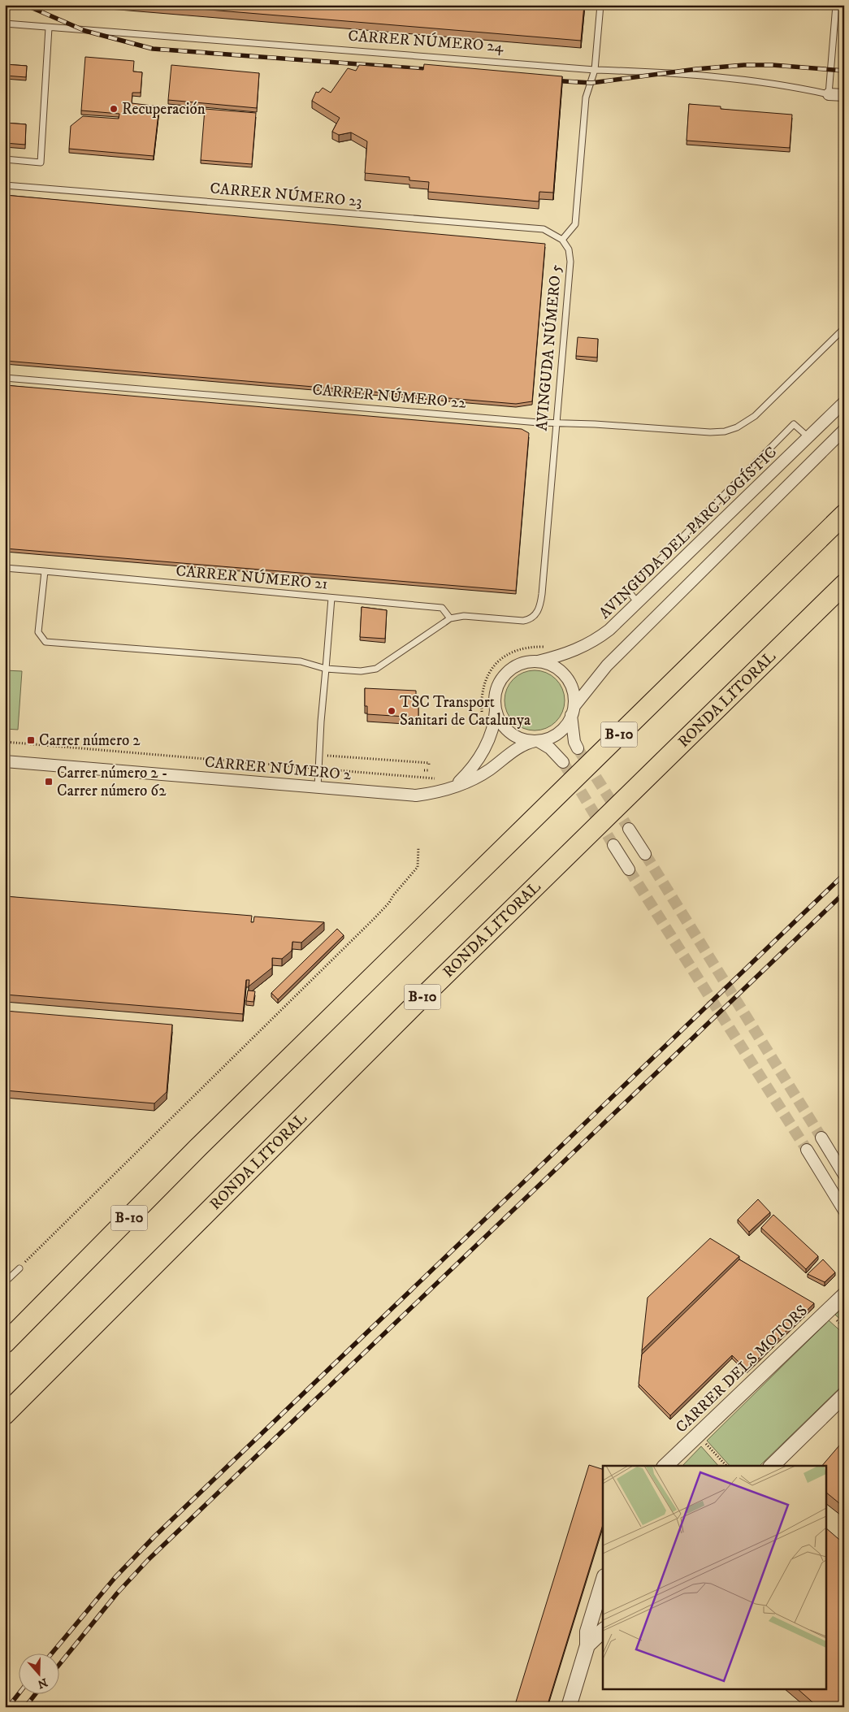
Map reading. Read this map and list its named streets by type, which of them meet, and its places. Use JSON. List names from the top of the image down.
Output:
{
  "streets": {
    "highway": ["RONDA LITORAL", "B-10"],
    "street": [
      "CARRER NÚMERO 24",
      "AVINGUDA DEL PARC LOGÍSTIC",
      "CARRER NÚMERO 2",
      "CARRER DELS MOTORS"
    ],
    "lane": [
      "CARRER NÚMERO 23",
      "AVINGUDA NÚMERO 5",
      "CARRER NÚMERO 22",
      "CARRER NÚMERO 21"
    ]
  },
  "crossings": [
    ["CARRER NÚMERO 23", "AVINGUDA NÚMERO 5"],
    ["AVINGUDA NÚMERO 5", "CARRER NÚMERO 22"],
    ["AVINGUDA NÚMERO 5", "CARRER NÚMERO 21"],
    ["AVINGUDA DEL PARC LOGÍSTIC", "CARRER NÚMERO 2"]
  ],
  "places": {
    "other": ["Recuperación", "TSC Transport Sanitari de Catalunya"],
    "transit": ["Carrer número 2", "Carrer número 2 - Carrer número 62"]
  },
  "north": "bottom"
}
